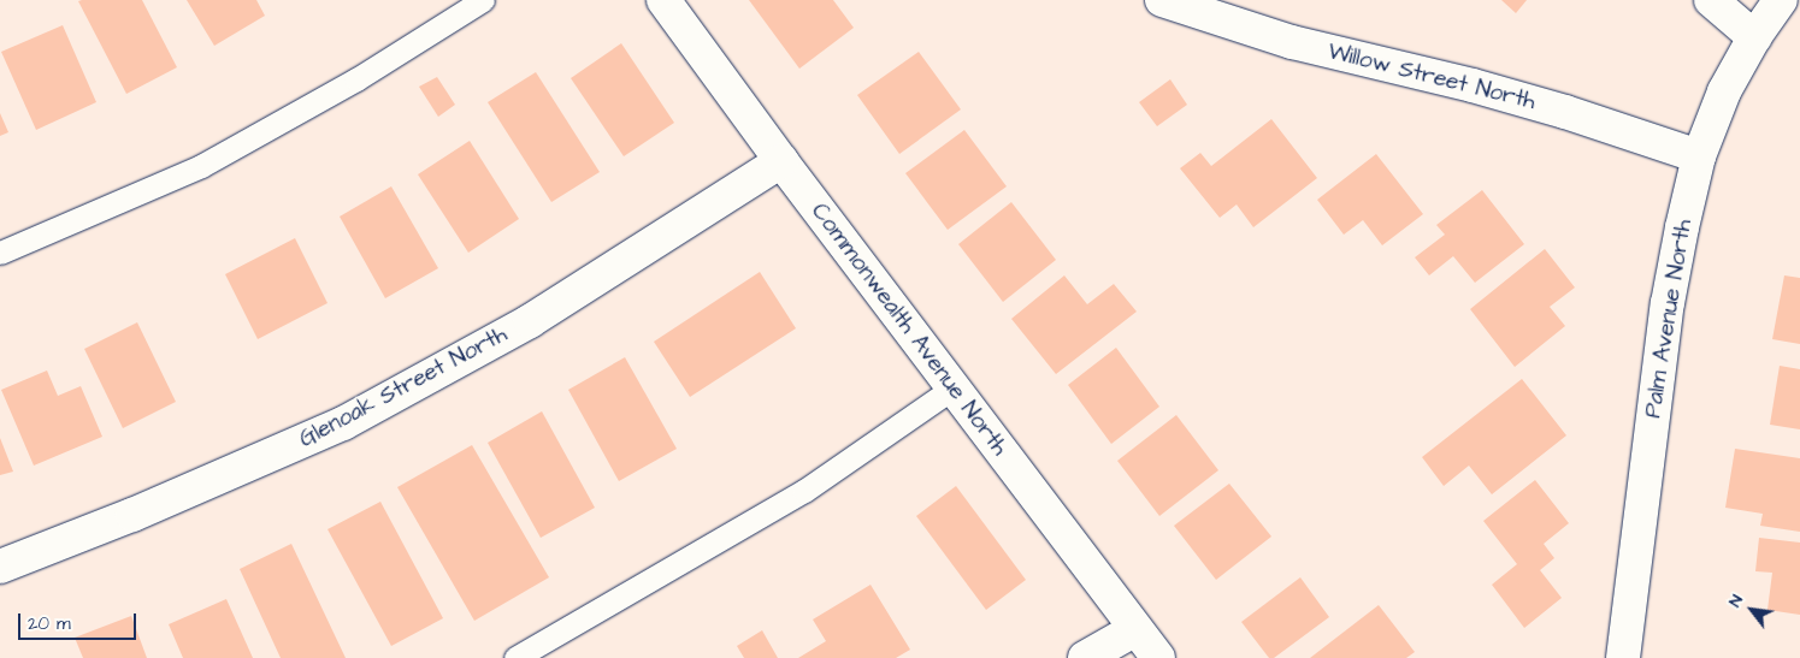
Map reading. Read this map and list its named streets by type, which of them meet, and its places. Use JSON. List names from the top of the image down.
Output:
{
  "streets": {
    "street": [
      "Willow Street North",
      "Palm Avenue North",
      "Commonwealth Avenue North",
      "Glenoak Street North"
    ]
  },
  "crossings": [
    ["Willow Street North", "Palm Avenue North"],
    ["Commonwealth Avenue North", "Glenoak Street North"]
  ],
  "scale_bar": "20 m",
  "north": "top left"
}
